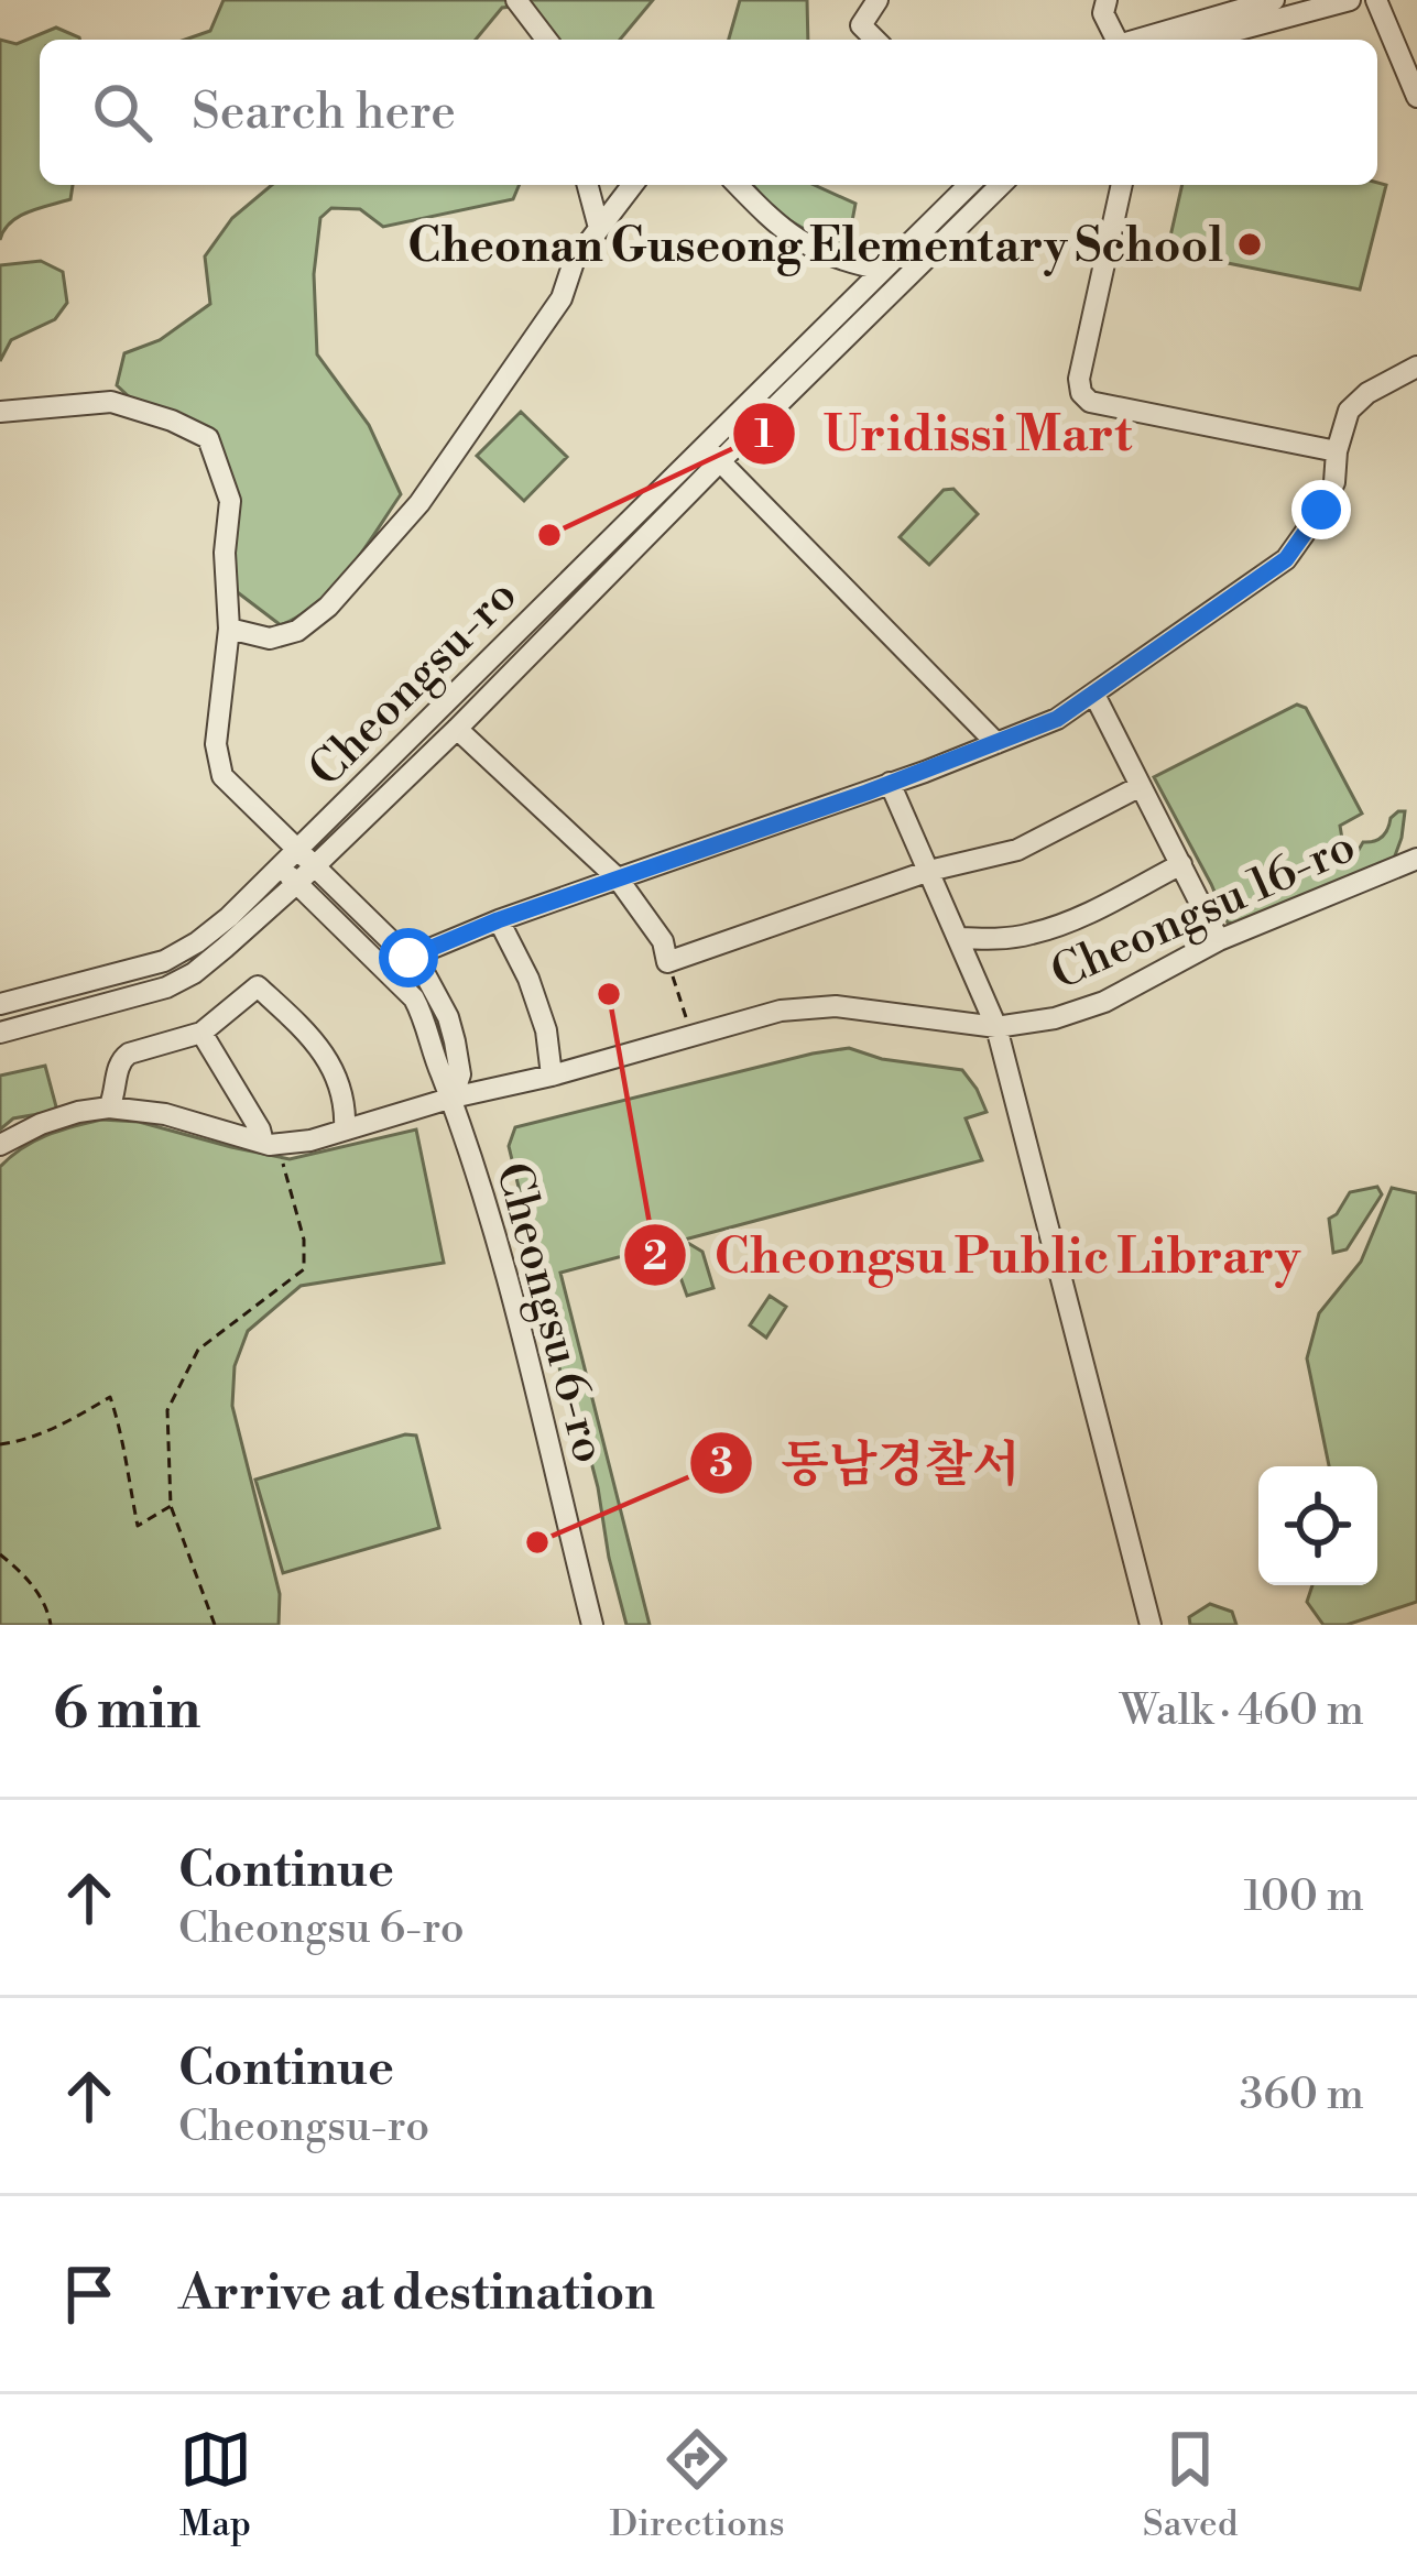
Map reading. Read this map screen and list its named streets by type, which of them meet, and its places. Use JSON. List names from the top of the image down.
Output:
{
  "streets": {
    "street": ["Cheongsu-ro", "Cheongsu 16-ro", "Cheongsu 6-ro"]
  },
  "crossings": [
    ["Cheongsu-ro", "Cheongsu 6-ro"],
    ["Cheongsu 16-ro", "Cheongsu 6-ro"]
  ],
  "places": [
    "Cheonan Guseong Elementary School",
    "Uridissi Mart",
    "Cheongsu Public Library",
    "동남경찰서"
  ],
  "page": {
    "search": "Search here",
    "heading": ["6 min", "Walk · 460 m"],
    "list": [
      ["Continue", "Cheongsu 6-ro", "100 m"],
      ["Continue", "Cheongsu-ro", "360 m"],
      "Arrive at destination"
    ],
    "nav": ["Map", "Directions", "Saved"]
  }
}
